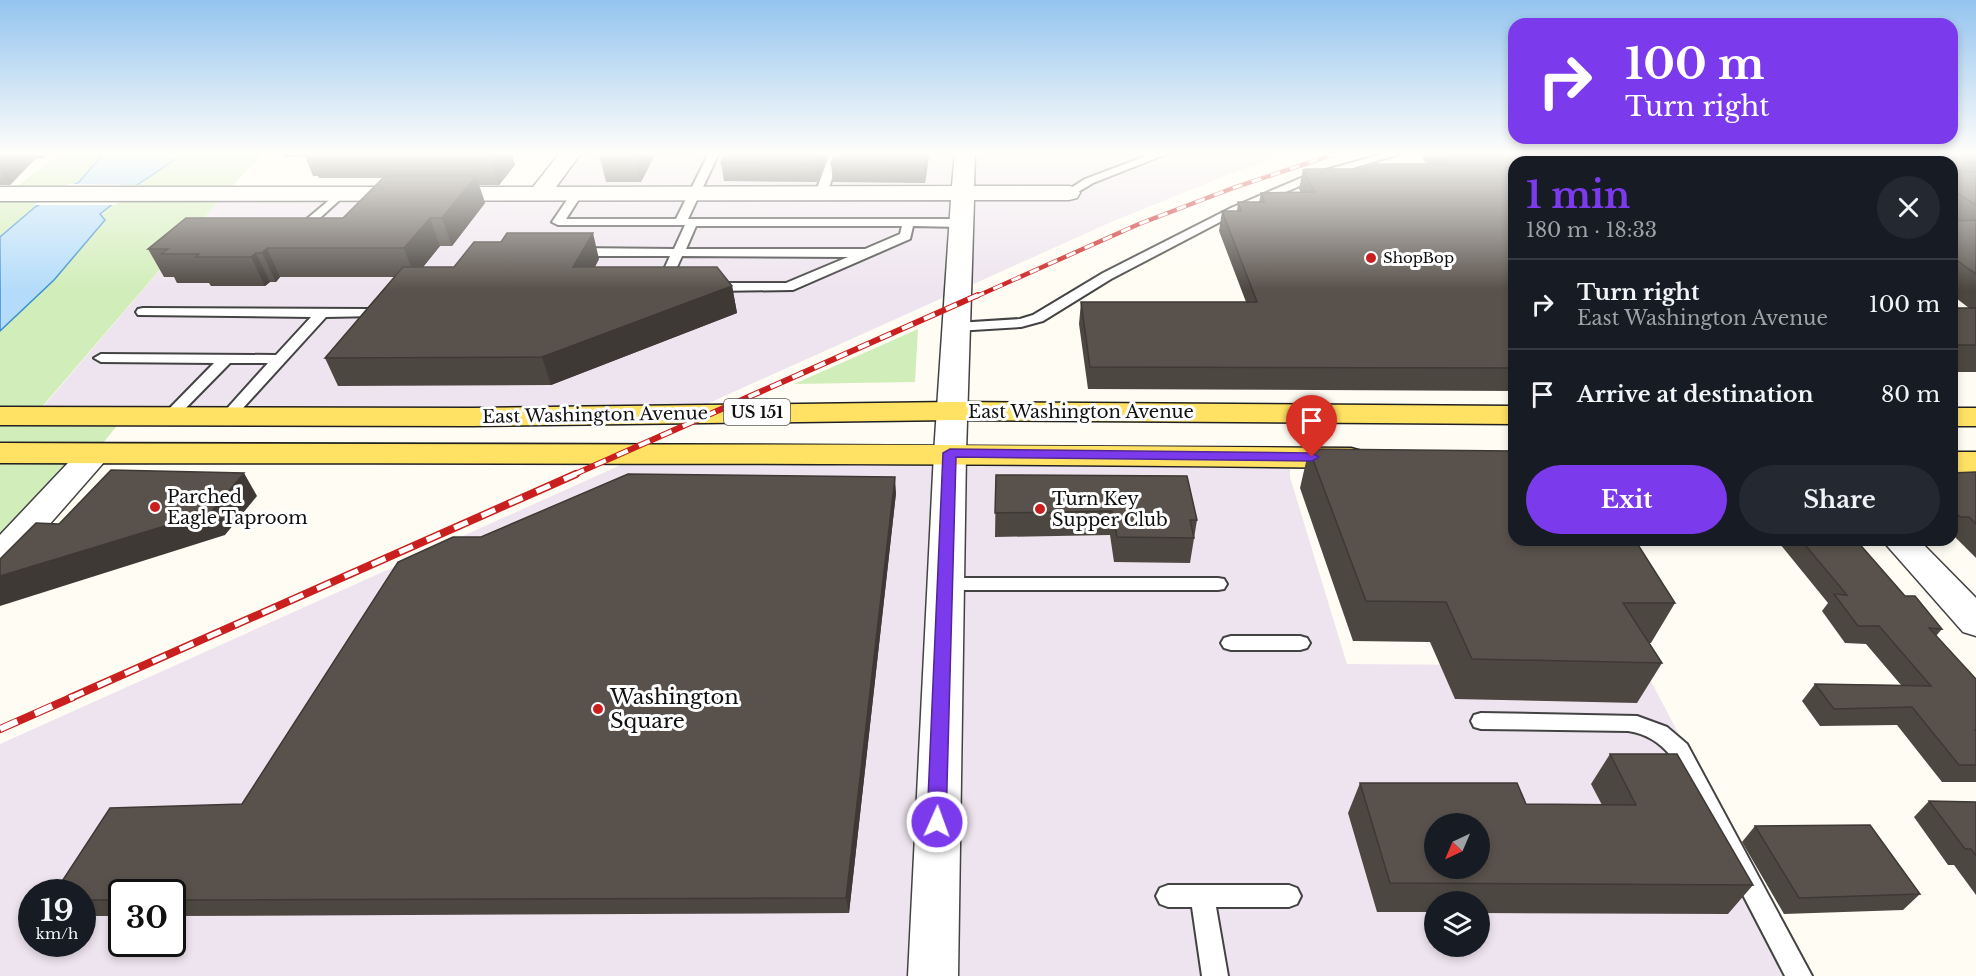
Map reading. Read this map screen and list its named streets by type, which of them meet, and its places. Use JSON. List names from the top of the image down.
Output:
{
  "streets": {
    "main road": ["US 151", "East Washington Avenue"]
  },
  "places": [
    "ShopBop",
    "Parched Eagle Taproom",
    "Turn Key Supper Club",
    "Washington Square"
  ],
  "north": "bottom left",
  "page": {
    "turn": ["100 m", "Turn right"],
    "heading": ["1 min", "180 m · 18:33"],
    "list": [
      {
        "name": "Turn right",
        "note": "East Washington Avenue",
        "value": "100 m"
      },
      {
        "name": "Arrive at destination",
        "value": "80 m"
      }
    ],
    "buttons": ["Exit", "Share"],
    "speed": "19 km/h",
    "limit": "30"
  }
}
